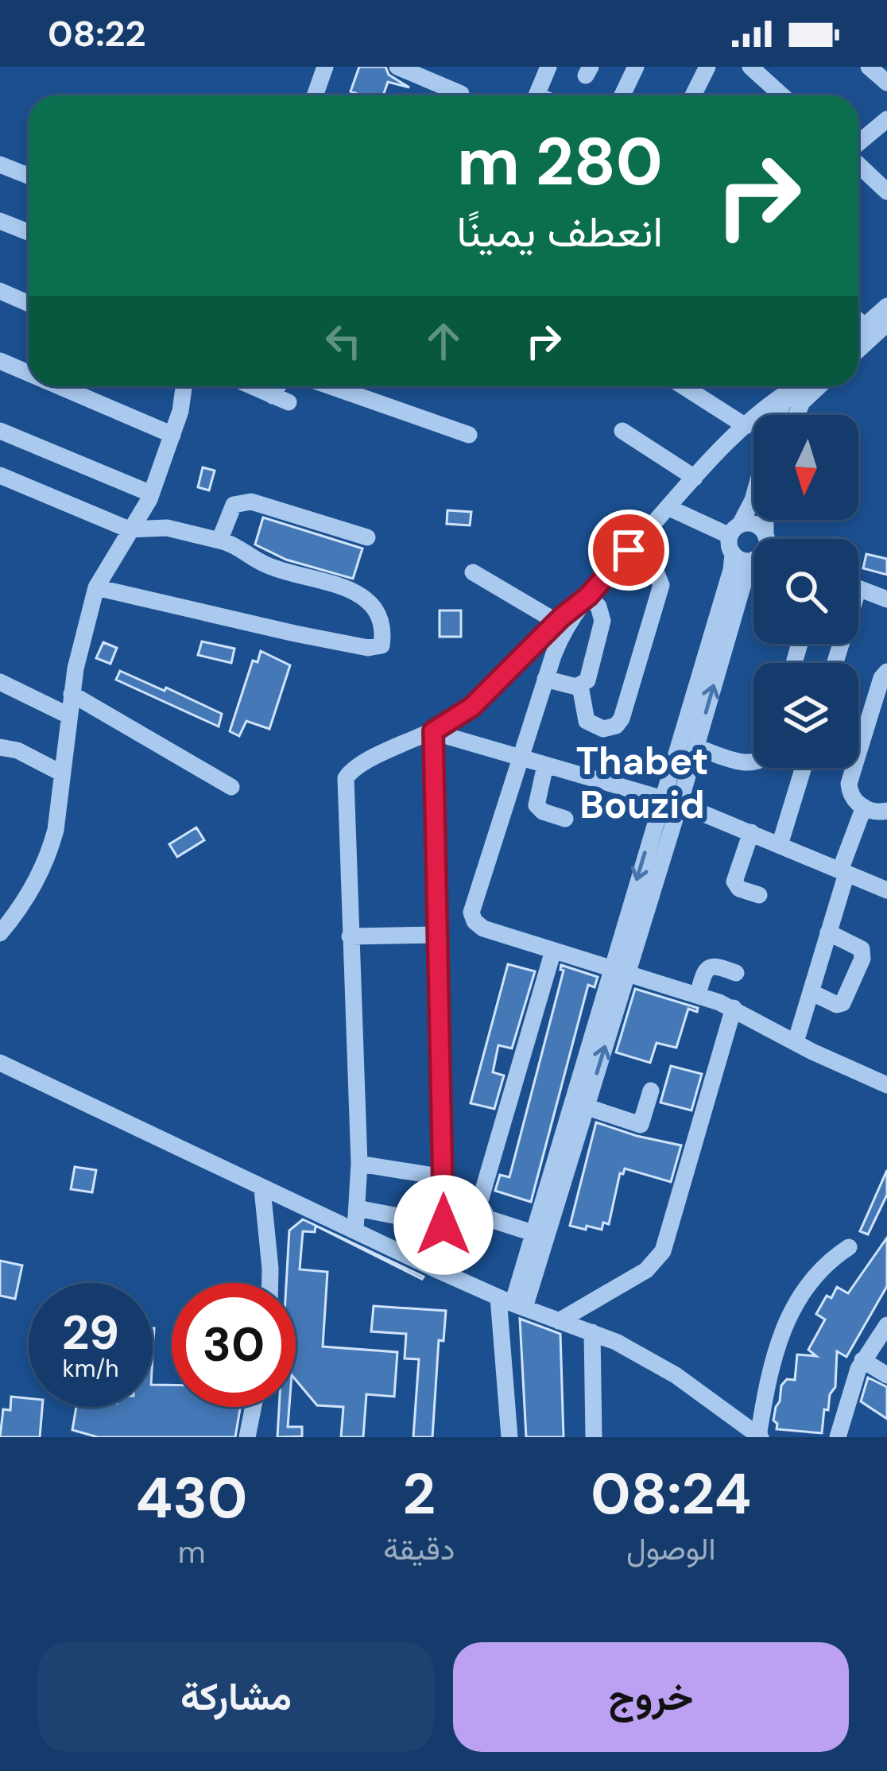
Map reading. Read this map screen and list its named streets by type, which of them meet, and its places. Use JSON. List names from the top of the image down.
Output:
{
  "districts": ["Thabet Bouzid"],
  "north": "bottom",
  "page": {
    "status": "08:22",
    "turn": ["280 m", "انعطف يمينًا"],
    "speed": "29 km/h",
    "limit": "30",
    "eta": [
      "08:24",
      "الوصول",
      "2",
      "دقيقة",
      "430",
      "m"
    ],
    "buttons": ["خروج", "مشاركة"]
  }
}
